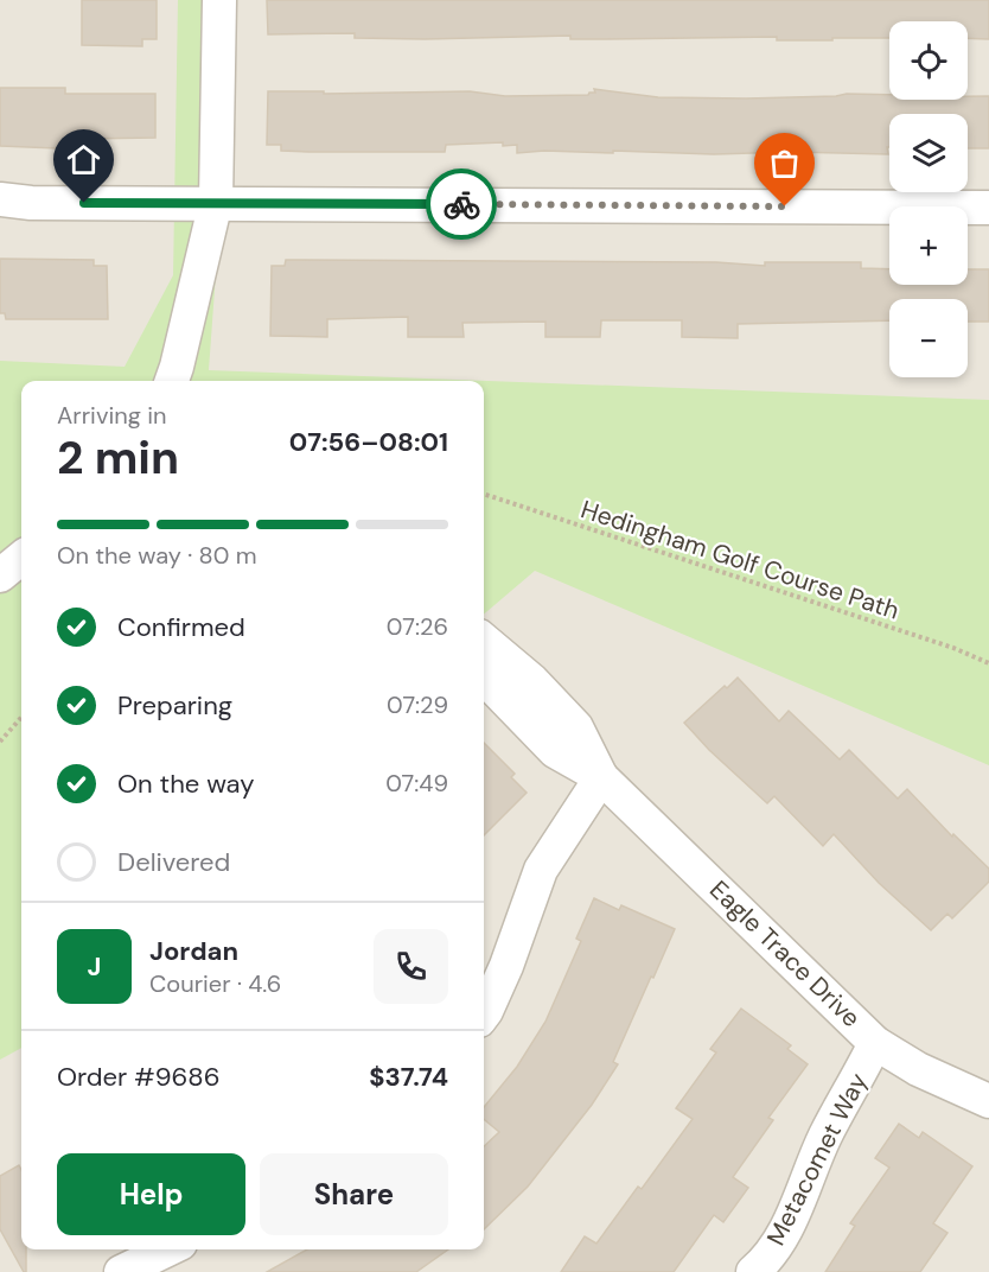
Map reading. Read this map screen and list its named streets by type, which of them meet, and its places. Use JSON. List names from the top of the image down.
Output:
{
  "streets": {
    "street": ["Eagle Trace Drive", "Metacomet Way"],
    "path": ["Hedingham Golf Course Path"]
  },
  "crossings": [
    ["Eagle Trace Drive", "Metacomet Way"]
  ],
  "page": {
    "map_buttons": ["+", "−"],
    "heading": ["2 min", "Arriving in", "07:56–08:01"],
    "panel": [
      "Jordan",
      "Courier · 4.6",
      "Order #9686",
      "$37.74"
    ],
    "bar": "On the way · 80 m",
    "list": [
      ["Confirmed", "07:26"],
      ["Preparing", "07:29"],
      ["On the way", "07:49"],
      "Delivered"
    ],
    "round": "J",
    "buttons": ["Help", "Share"]
  }
}
